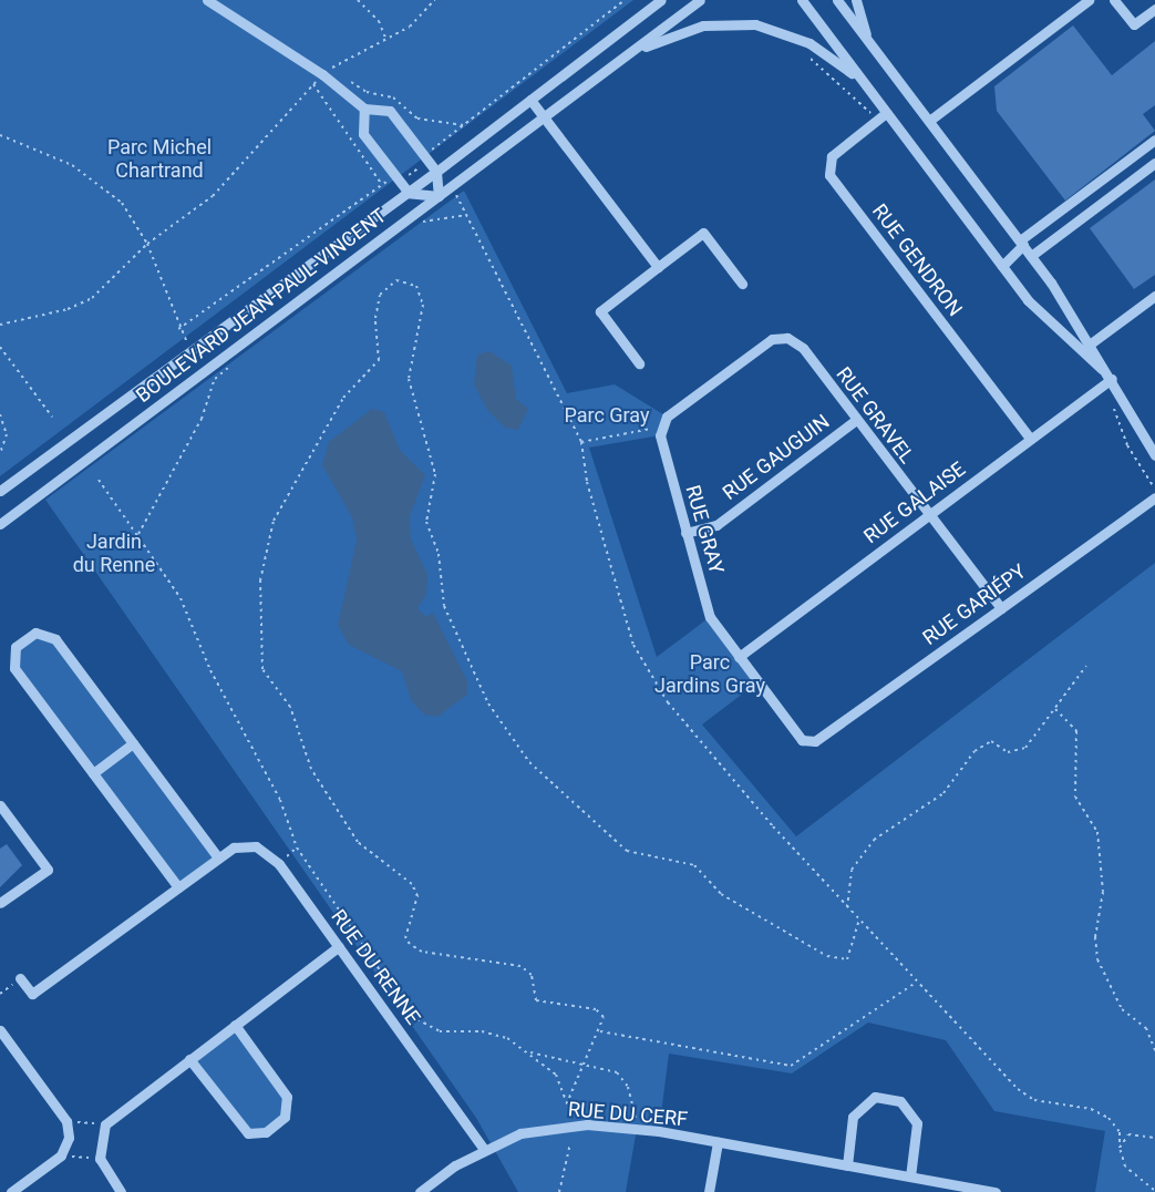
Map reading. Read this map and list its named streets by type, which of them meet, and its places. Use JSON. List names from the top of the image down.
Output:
{
  "streets": {
    "street": [
      "RUE GENDRON",
      "BOULEVARD JEAN-PAUL-VINCENT",
      "RUE GRAVEL",
      "RUE GAUGUIN",
      "RUE GALAISE",
      "RUE GRAY",
      "RUE GARIÉPY",
      "RUE DU RENNE",
      "RUE DU CERF"
    ]
  },
  "crossings": [
    ["RUE GENDRON", "RUE GALAISE"],
    ["RUE GRAVEL", "RUE GAUGUIN"],
    ["RUE GRAVEL", "RUE GALAISE"],
    ["RUE GRAVEL", "RUE GRAY"],
    ["RUE GRAVEL", "RUE GARIÉPY"],
    ["RUE GAUGUIN", "RUE GRAY"],
    ["RUE GALAISE", "RUE GRAY"],
    ["RUE GRAY", "RUE GARIÉPY"],
    ["RUE DU RENNE", "RUE DU CERF"]
  ],
  "parks": [
    "Parc Michel Chartrand",
    "Parc Gray",
    "Jardin du Renne",
    "Parc Jardins Gray"
  ]
}
